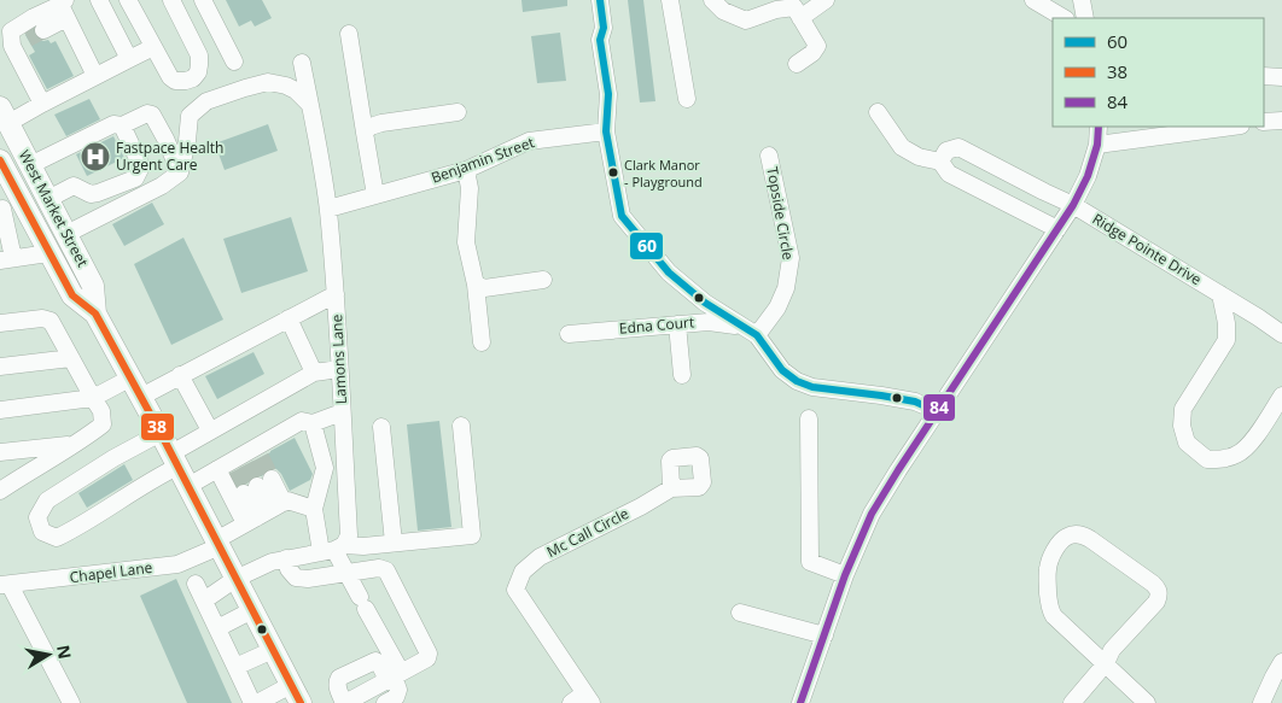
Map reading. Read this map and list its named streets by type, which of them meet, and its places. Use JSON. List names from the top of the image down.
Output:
{
  "streets": {
    "main road": ["West Market Street"],
    "street": [
      "Benjamin Street",
      "Topside Circle",
      "Ridge Pointe Drive",
      "Edna Court",
      "Lamons Lane",
      "Mc Call Circle",
      "Chapel Lane"
    ]
  },
  "crossings": [
    ["Benjamin Street", "Lamons Lane"],
    ["West Market Street", "Chapel Lane"],
    ["Topside Circle", "Edna Court"]
  ],
  "places": {
    "hospital": ["Fastpace Health Urgent Care"],
    "other": ["Clark Manor - Playground"]
  },
  "lines": ["transit line 60", "transit line 84", "transit line 38"],
  "legend": ["60", "38", "84"],
  "north": "right"
}
